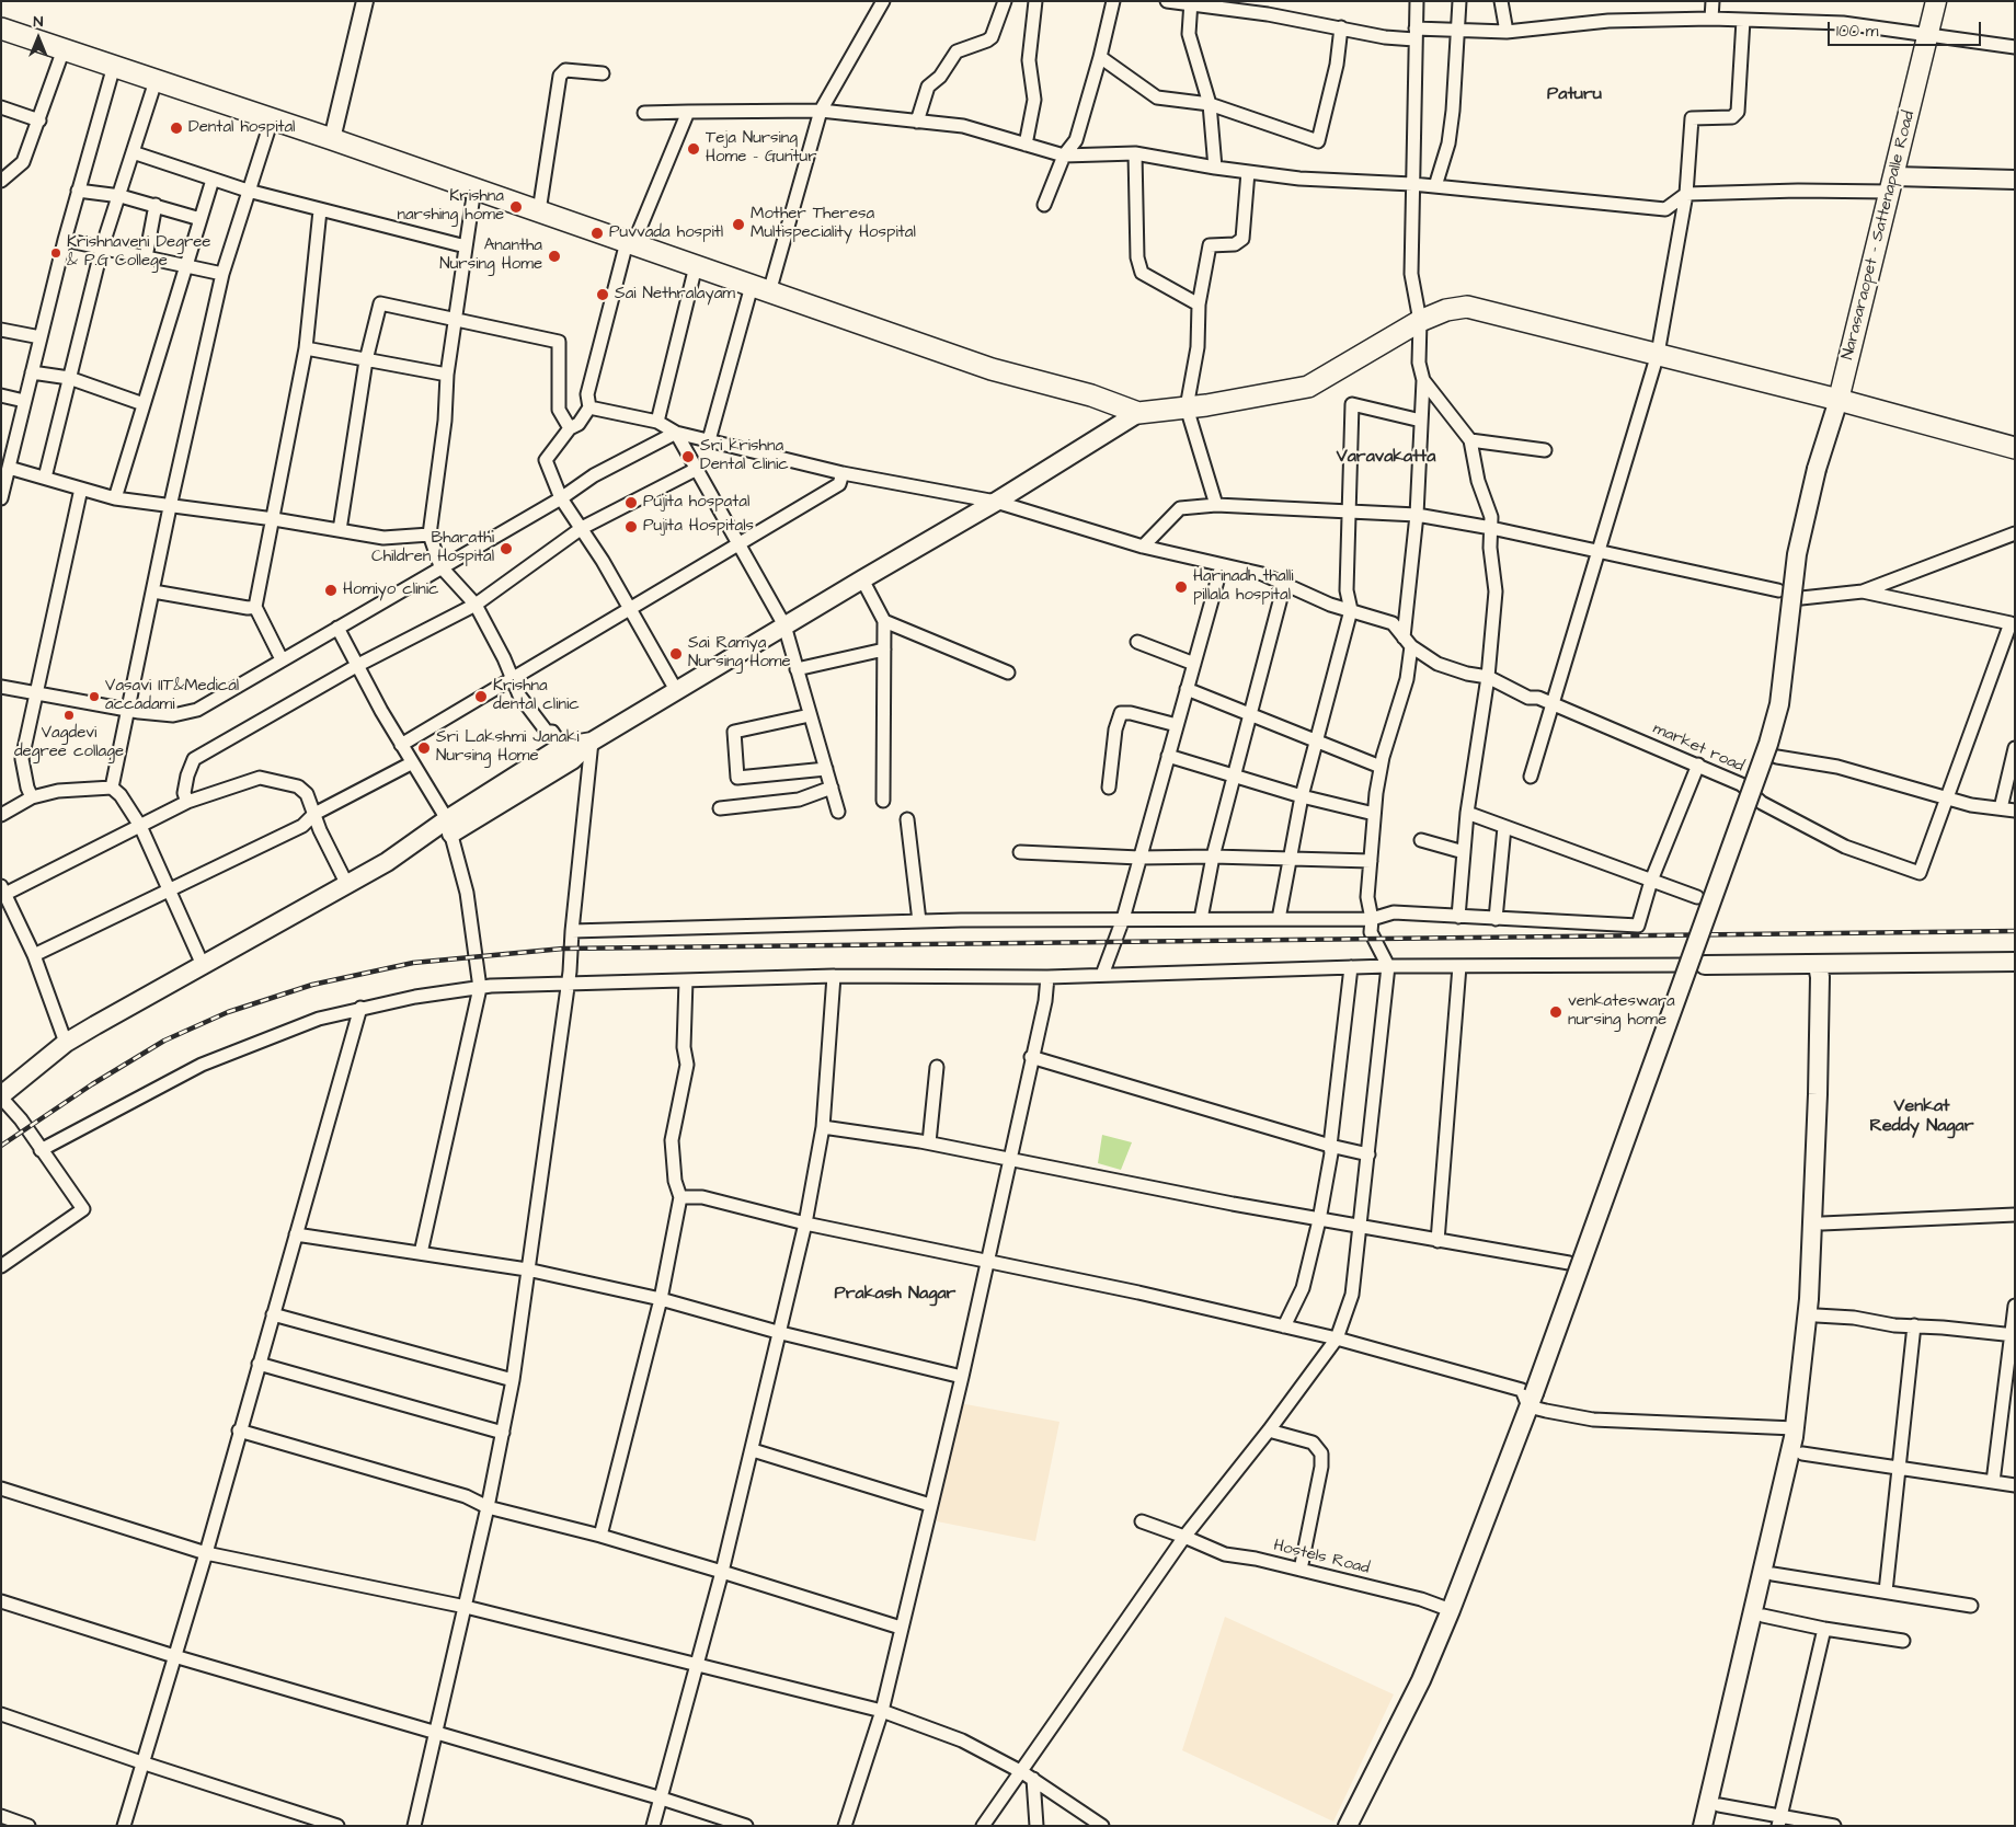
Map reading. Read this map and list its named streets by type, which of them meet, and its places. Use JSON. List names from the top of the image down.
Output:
{
  "streets": {
    "main road": ["Narasaraopet - Sattenapalle Road"],
    "street": ["market road", "Hostels Road"]
  },
  "crossings": [
    ["Narasaraopet - Sattenapalle Road", "Hostels Road"]
  ],
  "districts": [
    "Paturu",
    "Varavakatta",
    "Venkat Reddy Nagar",
    "Prakash Nagar"
  ],
  "places": [
    "Dental hospital",
    "Teja Nursing Home - Guntur",
    "Krishna narshing home",
    "Mother Theresa Multispeciality Hospital",
    "Puvvada hospitl",
    "Krishnaveni Degree & P.G College",
    "Anantha Nursing Home",
    "Sai Nethralayam",
    "Sri krishna Dental clinic",
    "Pujita hospatal",
    "Pujita Hospitals",
    "Bharathi Children Hospital",
    "Harinadh thalli pillala hospital",
    "Homiyo clinic",
    "Sai Ramya Nursing Home",
    "Vasavi IIT&Medical accadami",
    "Krishna dental clinic",
    "Vagdevi degree collage",
    "Sri Lakshmi Janaki Nursing Home",
    "venkateswara nursing home"
  ],
  "scale_bar": "100 m",
  "north": "top"
}
